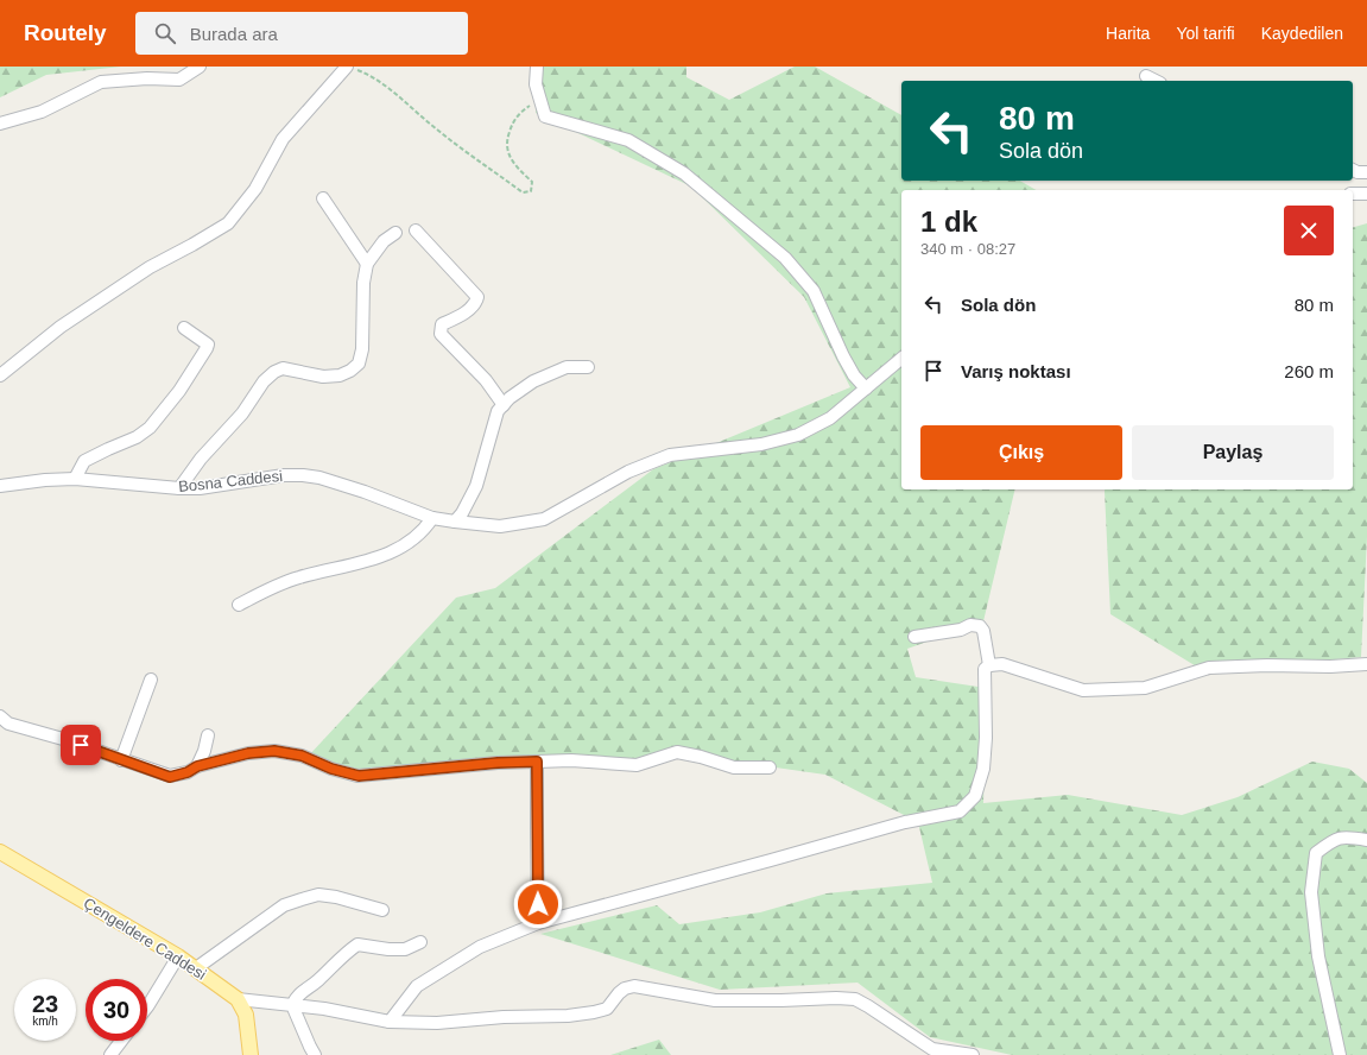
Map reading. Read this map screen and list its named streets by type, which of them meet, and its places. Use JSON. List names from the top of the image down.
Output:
{
  "streets": {
    "main road": ["Çengeldere Caddesi"],
    "street": ["Bosna Caddesi"]
  },
  "page": {
    "header": "Routely",
    "search": "Burada ara",
    "nav": ["Harita", "Yol tarifi", "Kaydedilen"],
    "turn": ["80 m", "Sola dön"],
    "heading": ["1 dk", "340 m · 08:27"],
    "list": [
      {
        "name": "Sola dön",
        "value": "80 m"
      },
      {
        "name": "Varış noktası",
        "value": "260 m"
      }
    ],
    "buttons": ["Çıkış", "Paylaş"],
    "speed": "23 km/h",
    "limit": "30"
  }
}
